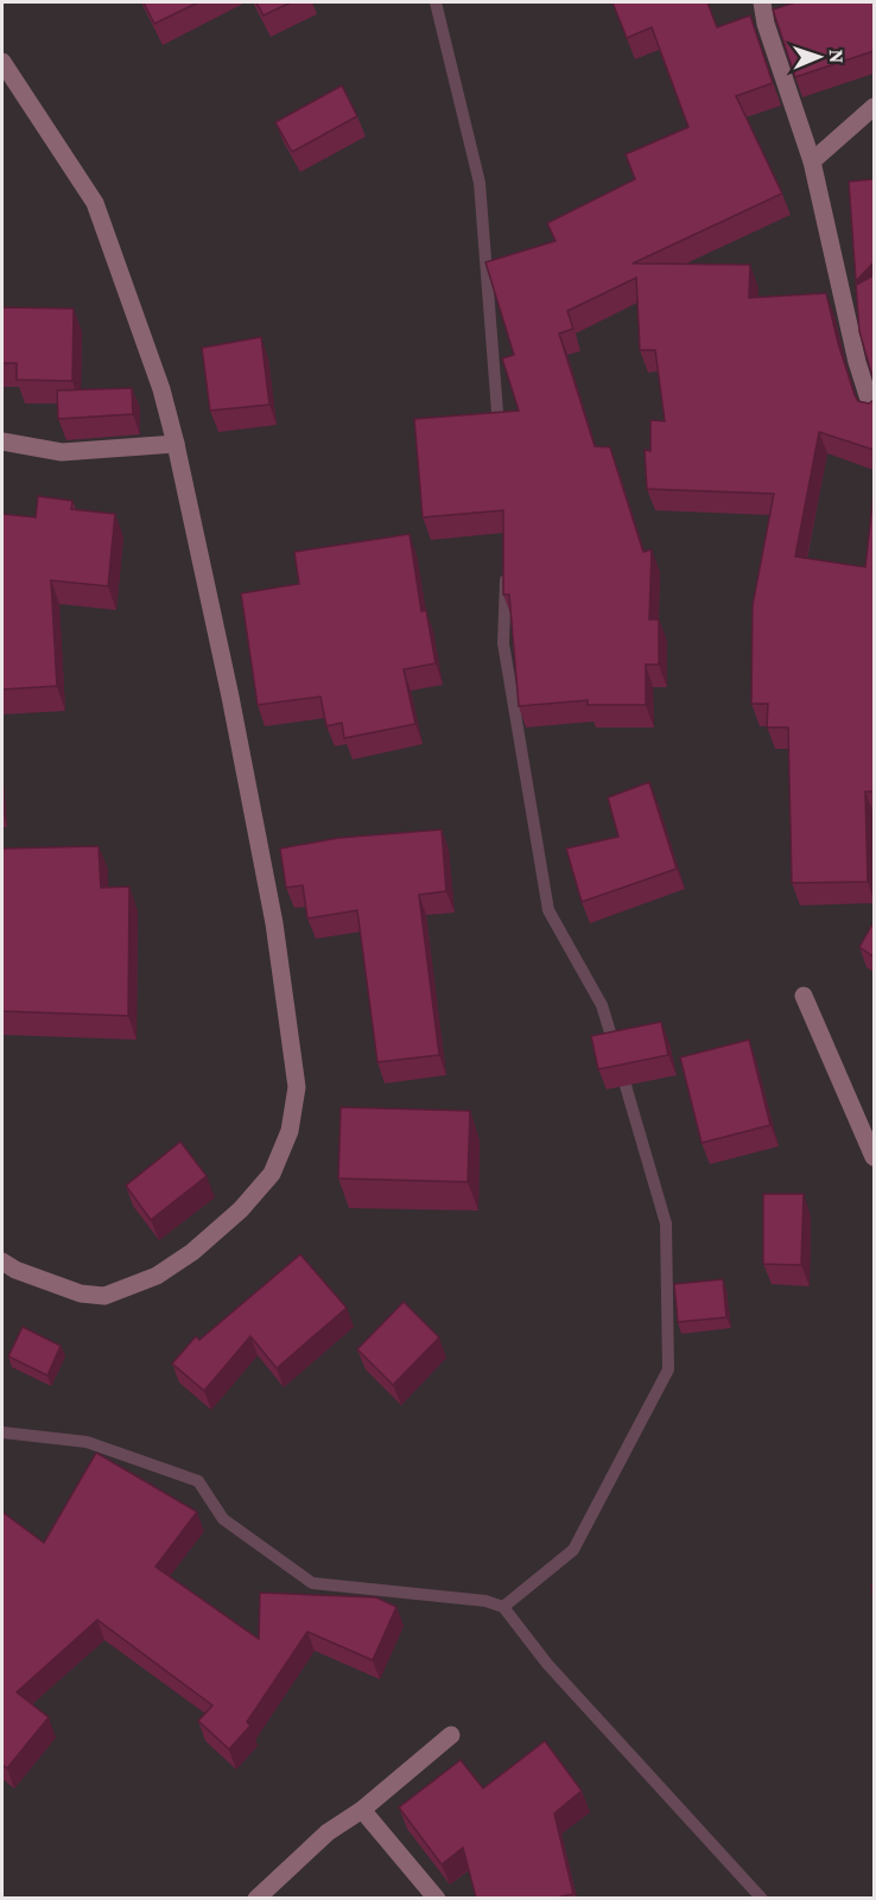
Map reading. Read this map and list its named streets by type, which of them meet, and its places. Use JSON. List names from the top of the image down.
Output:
{
  "north": "right"
}
